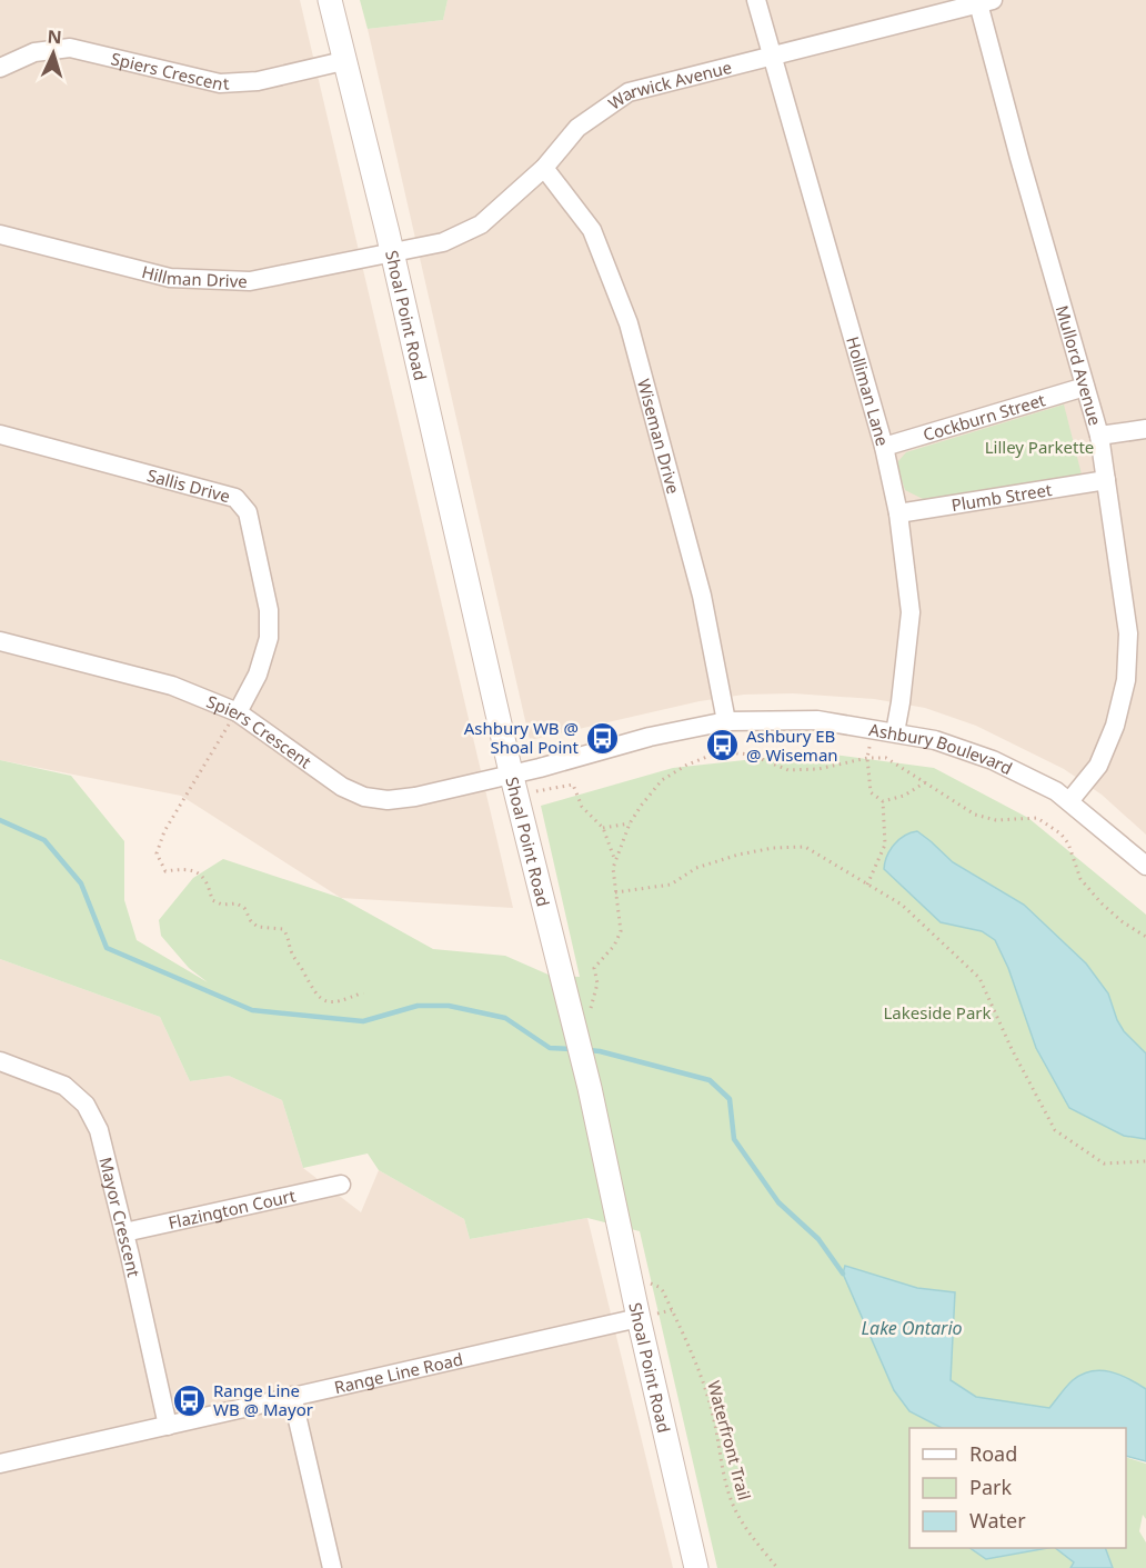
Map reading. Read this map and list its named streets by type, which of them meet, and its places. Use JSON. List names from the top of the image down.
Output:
{
  "streets": {
    "street": [
      "Spiers Crescent",
      "Warwick Avenue",
      "Hillman Drive",
      "Shoal Point Road",
      "Mullord Avenue",
      "Holliman Lane",
      "Cockburn Street",
      "Wiseman Drive",
      "Sallis Drive",
      "Plumb Street",
      "Ashbury Boulevard",
      "Flazington Court",
      "Mayor Crescent",
      "Range Line Road"
    ],
    "path": ["Waterfront Trail"]
  },
  "crossings": [
    ["Spiers Crescent", "Shoal Point Road"],
    ["Spiers Crescent", "Sallis Drive"],
    ["Spiers Crescent", "Ashbury Boulevard"],
    ["Warwick Avenue", "Hillman Drive"],
    ["Warwick Avenue", "Shoal Point Road"],
    ["Warwick Avenue", "Mullord Avenue"],
    ["Warwick Avenue", "Holliman Lane"],
    ["Warwick Avenue", "Wiseman Drive"],
    ["Hillman Drive", "Shoal Point Road"],
    ["Shoal Point Road", "Ashbury Boulevard"],
    ["Shoal Point Road", "Range Line Road"],
    ["Mullord Avenue", "Cockburn Street"],
    ["Mullord Avenue", "Plumb Street"],
    ["Mullord Avenue", "Ashbury Boulevard"],
    ["Holliman Lane", "Cockburn Street"],
    ["Holliman Lane", "Plumb Street"],
    ["Holliman Lane", "Ashbury Boulevard"],
    ["Wiseman Drive", "Ashbury Boulevard"],
    ["Flazington Court", "Mayor Crescent"],
    ["Mayor Crescent", "Range Line Road"]
  ],
  "water": ["Lake Ontario"],
  "parks": ["Lilley Parkette", "Lakeside Park"],
  "places": {
    "bus stop": ["Ashbury WB @ Shoal Point", "Ashbury EB @ Wiseman", "Range Line WB @ Mayor"]
  },
  "legend": ["Road", "Park", "Water"],
  "north": "top"
}
